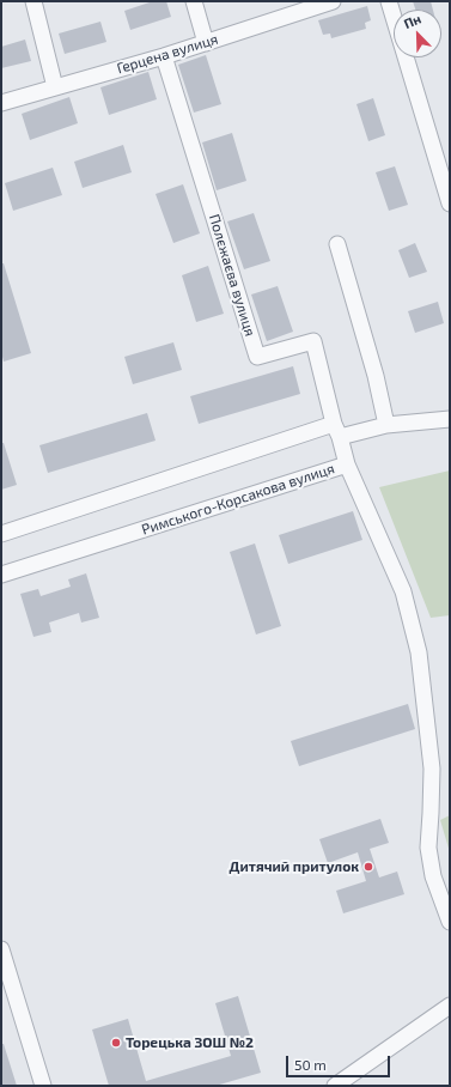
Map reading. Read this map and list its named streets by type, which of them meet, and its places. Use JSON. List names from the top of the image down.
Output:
{
  "streets": {
    "street": ["Герцена вулиця", "Полєжаєва вулиця", "Римського-Корсакова вулиця"]
  },
  "crossings": [
    ["Герцена вулиця", "Полєжаєва вулиця"],
    ["Полєжаєва вулиця", "Римського-Корсакова вулиця"]
  ],
  "places": ["Дитячий притулок", "Торецька ЗОШ №2"],
  "scale_bar": "50 m",
  "north": "top left"
}
